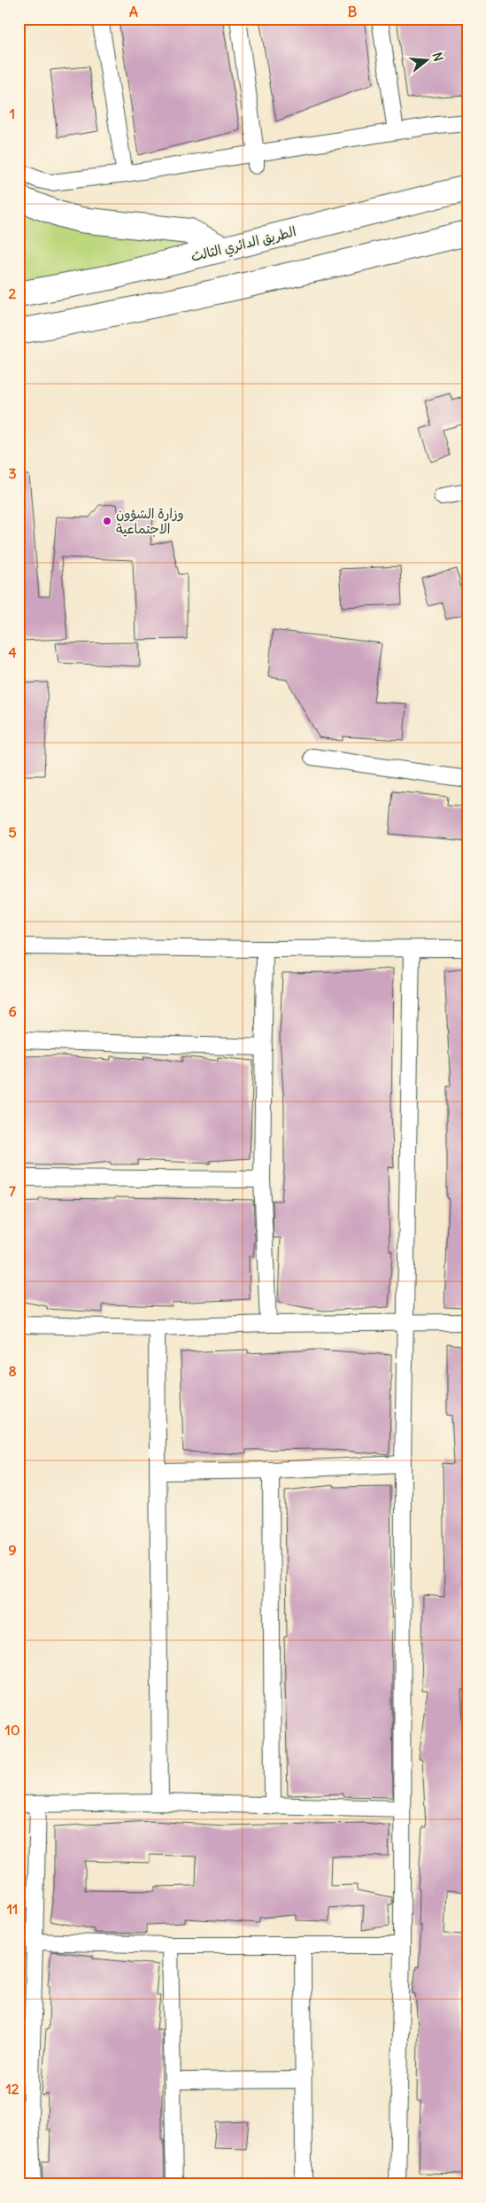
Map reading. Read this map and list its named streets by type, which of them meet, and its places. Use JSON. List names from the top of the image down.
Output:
{
  "streets": {
    "highway": ["الطريق الدائري الثالث"]
  },
  "places": ["وزارة الشؤون الاجتماعية"],
  "north": "right",
  "grid": {
    "columns": ["A", "B"],
    "rows": [
      "1",
      "2",
      "3",
      "4",
      "5",
      "6",
      "7",
      "8",
      "9",
      "10",
      "11",
      "12"
    ]
  }
}
